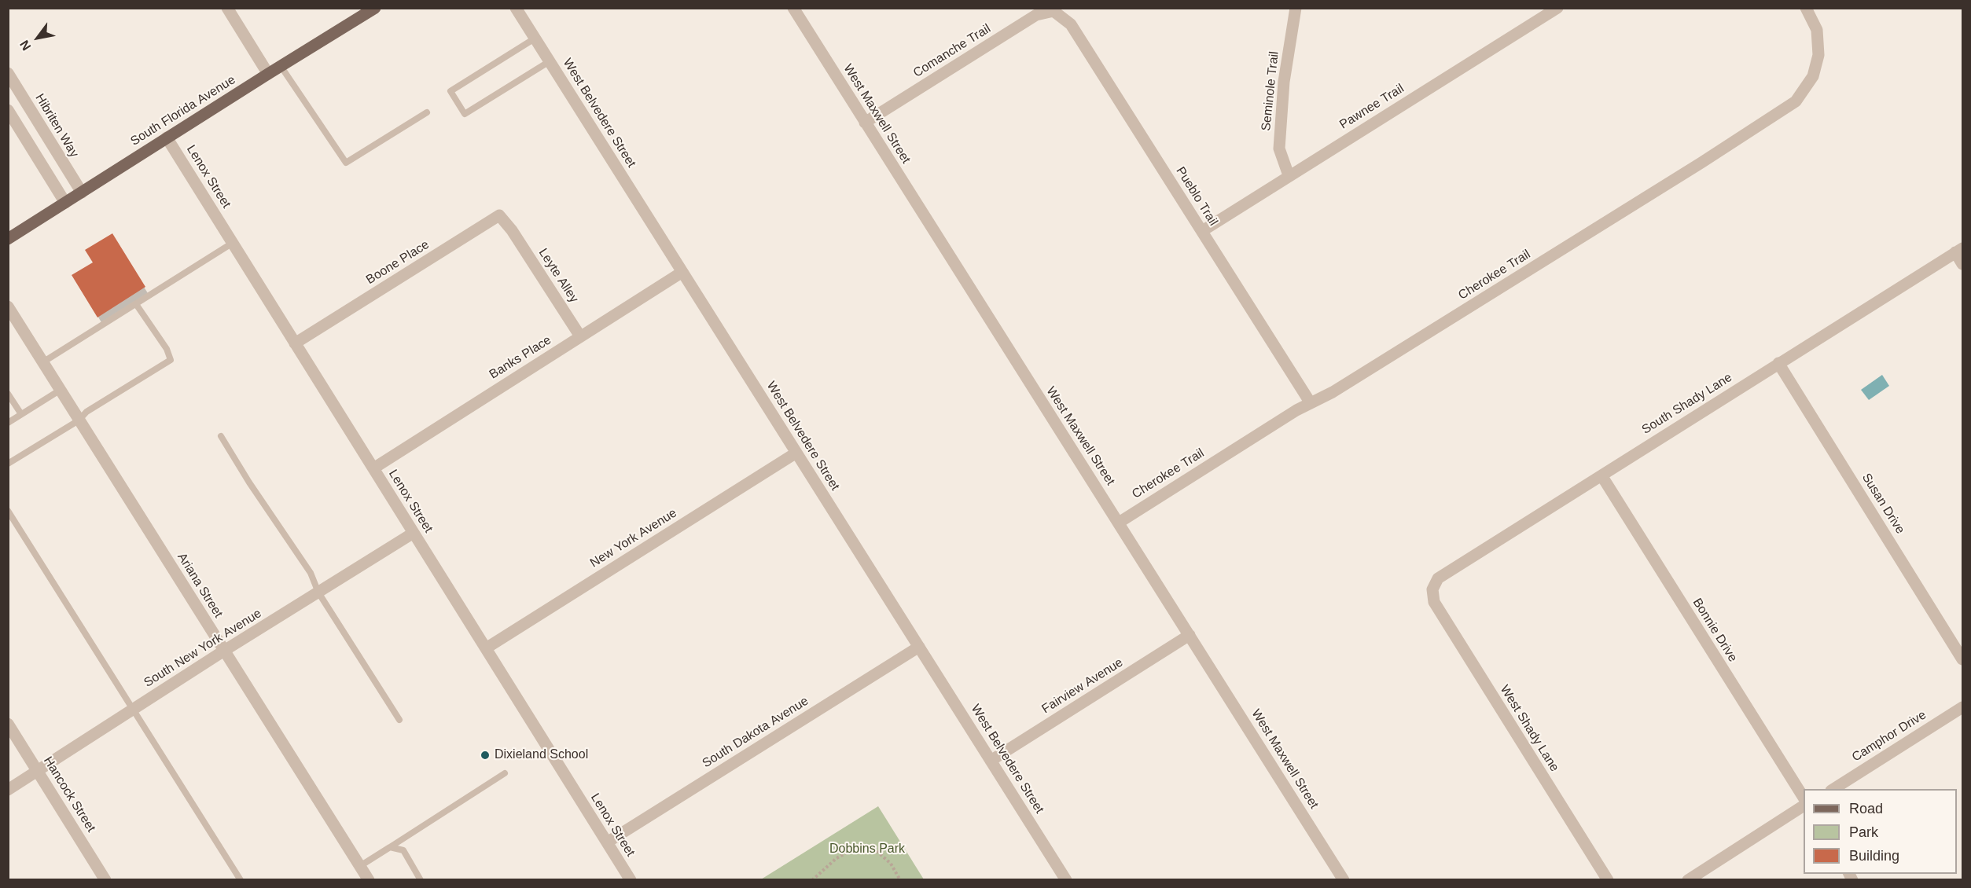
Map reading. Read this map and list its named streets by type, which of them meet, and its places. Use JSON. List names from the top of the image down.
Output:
{
  "streets": {
    "main road": ["South Florida Avenue"],
    "street": [
      "Comanche Trail",
      "Seminole Trail",
      "Pawnee Trail",
      "West Belvedere Street",
      "West Maxwell Street",
      "Hibriten Way",
      "Lenox Street",
      "Pueblo Trail",
      "Boone Place",
      "Cherokee Trail",
      "Leyte Alley",
      "Banks Place",
      "South Shady Lane",
      "Susan Drive",
      "New York Avenue",
      "Ariana Street",
      "Bonnie Drive",
      "South New York Avenue",
      "Fairview Avenue",
      "West Shady Lane",
      "South Dakota Avenue",
      "Camphor Drive",
      "Hancock Street"
    ]
  },
  "crossings": [
    ["Comanche Trail", "West Maxwell Street"],
    ["Comanche Trail", "Pueblo Trail"],
    ["Seminole Trail", "Pawnee Trail"],
    ["Pawnee Trail", "Pueblo Trail"],
    ["South Florida Avenue", "Hibriten Way"],
    ["South Florida Avenue", "Lenox Street"],
    ["West Belvedere Street", "Banks Place"],
    ["West Belvedere Street", "New York Avenue"],
    ["West Belvedere Street", "Fairview Avenue"],
    ["West Belvedere Street", "South Dakota Avenue"],
    ["West Maxwell Street", "Cherokee Trail"],
    ["West Maxwell Street", "Fairview Avenue"],
    ["Lenox Street", "Boone Place"],
    ["Lenox Street", "Banks Place"],
    ["Lenox Street", "New York Avenue"],
    ["Lenox Street", "South New York Avenue"],
    ["Lenox Street", "South Dakota Avenue"],
    ["Pueblo Trail", "Cherokee Trail"],
    ["Boone Place", "Leyte Alley"],
    ["Leyte Alley", "Banks Place"],
    ["South Shady Lane", "Susan Drive"],
    ["South Shady Lane", "Bonnie Drive"],
    ["South Shady Lane", "West Shady Lane"],
    ["Ariana Street", "South New York Avenue"],
    ["South New York Avenue", "Hancock Street"]
  ],
  "parks": ["Dobbins Park"],
  "places": ["Dixieland School"],
  "legend": ["Road", "Park", "Building"],
  "north": "bottom left"
}
